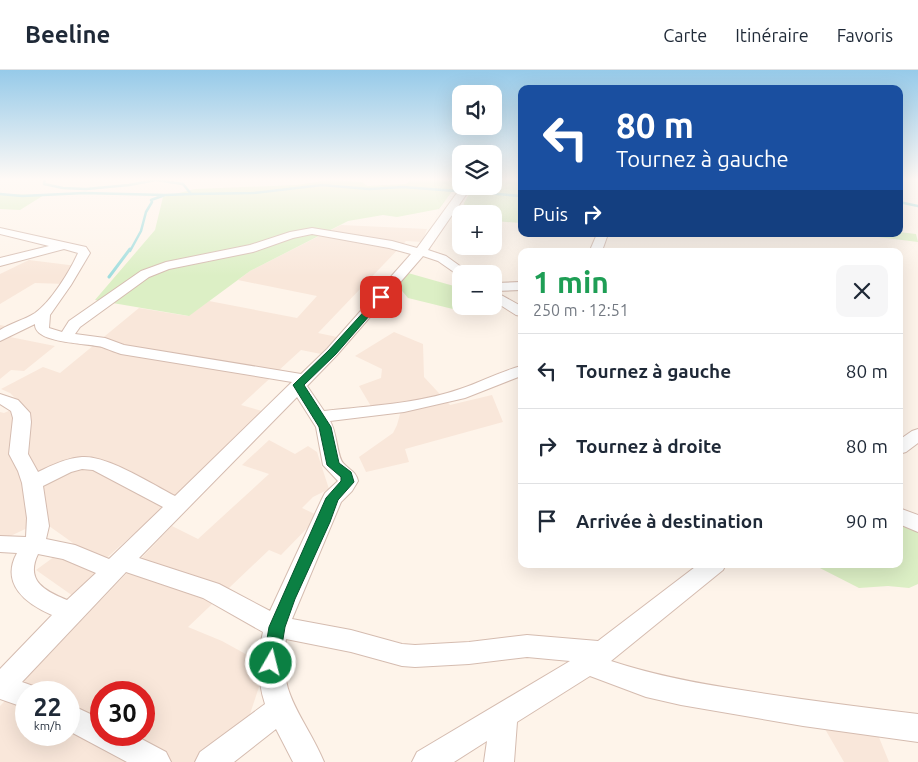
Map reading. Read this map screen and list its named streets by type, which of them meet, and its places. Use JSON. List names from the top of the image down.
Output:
{
  "page": {
    "header": "Beeline",
    "nav": ["Carte", "Itinéraire", "Favoris"],
    "map_buttons": ["+", "−"],
    "turn": ["80 m", "Tournez à gauche"],
    "then": "Puis",
    "heading": ["1 min", "250 m · 12:51"],
    "list": [
      {
        "name": "Tournez à gauche",
        "value": "80 m"
      },
      {
        "name": "Tournez à droite",
        "value": "80 m"
      },
      {
        "name": "Arrivée à destination",
        "value": "90 m"
      }
    ],
    "speed": "22 km/h",
    "limit": "30"
  }
}
